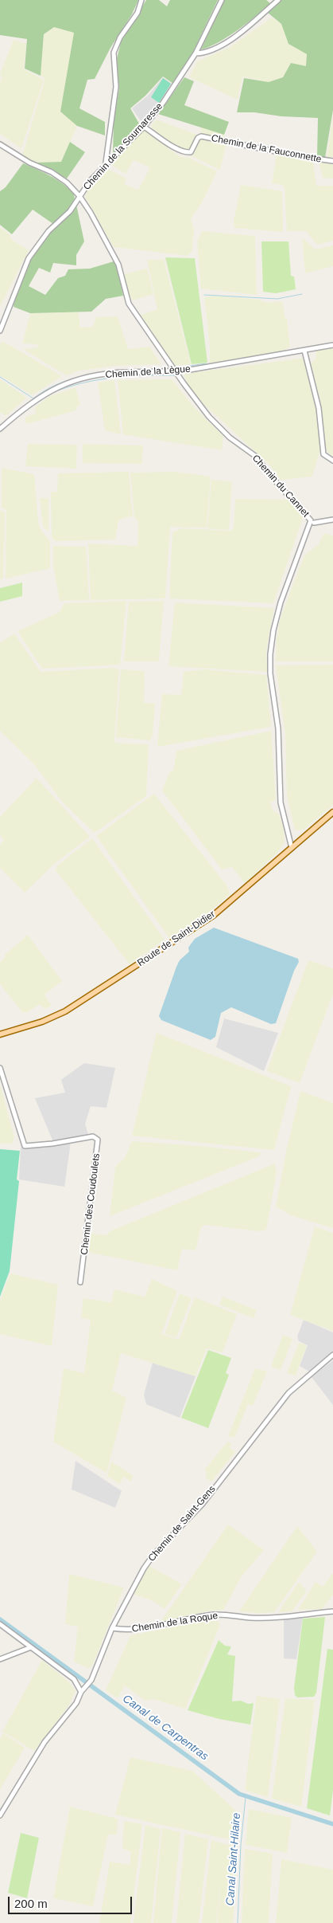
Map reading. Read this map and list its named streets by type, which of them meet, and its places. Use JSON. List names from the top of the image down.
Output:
{
  "streets": {
    "main road": ["Route de Saint-Didier"],
    "street": [
      "Chemin de la Sournaresse",
      "Chemin de la Fauconnette",
      "Chemin de la Lègue",
      "Chemin du Cannet",
      "Chemin des Coudoulets",
      "Chemin de Saint-Gens",
      "Chemin de la Roque"
    ]
  },
  "crossings": [
    ["Chemin de la Sournaresse", "Chemin de la Fauconnette"],
    ["Chemin de la Sournaresse", "Chemin du Cannet"],
    ["Chemin de la Lègue", "Chemin du Cannet"],
    ["Chemin du Cannet", "Route de Saint-Didier"],
    ["Chemin de Saint-Gens", "Chemin de la Roque"]
  ],
  "water": ["Canal de Carpentras", "Canal Saint-Hilaire"],
  "scale_bar": "200 m"
}
